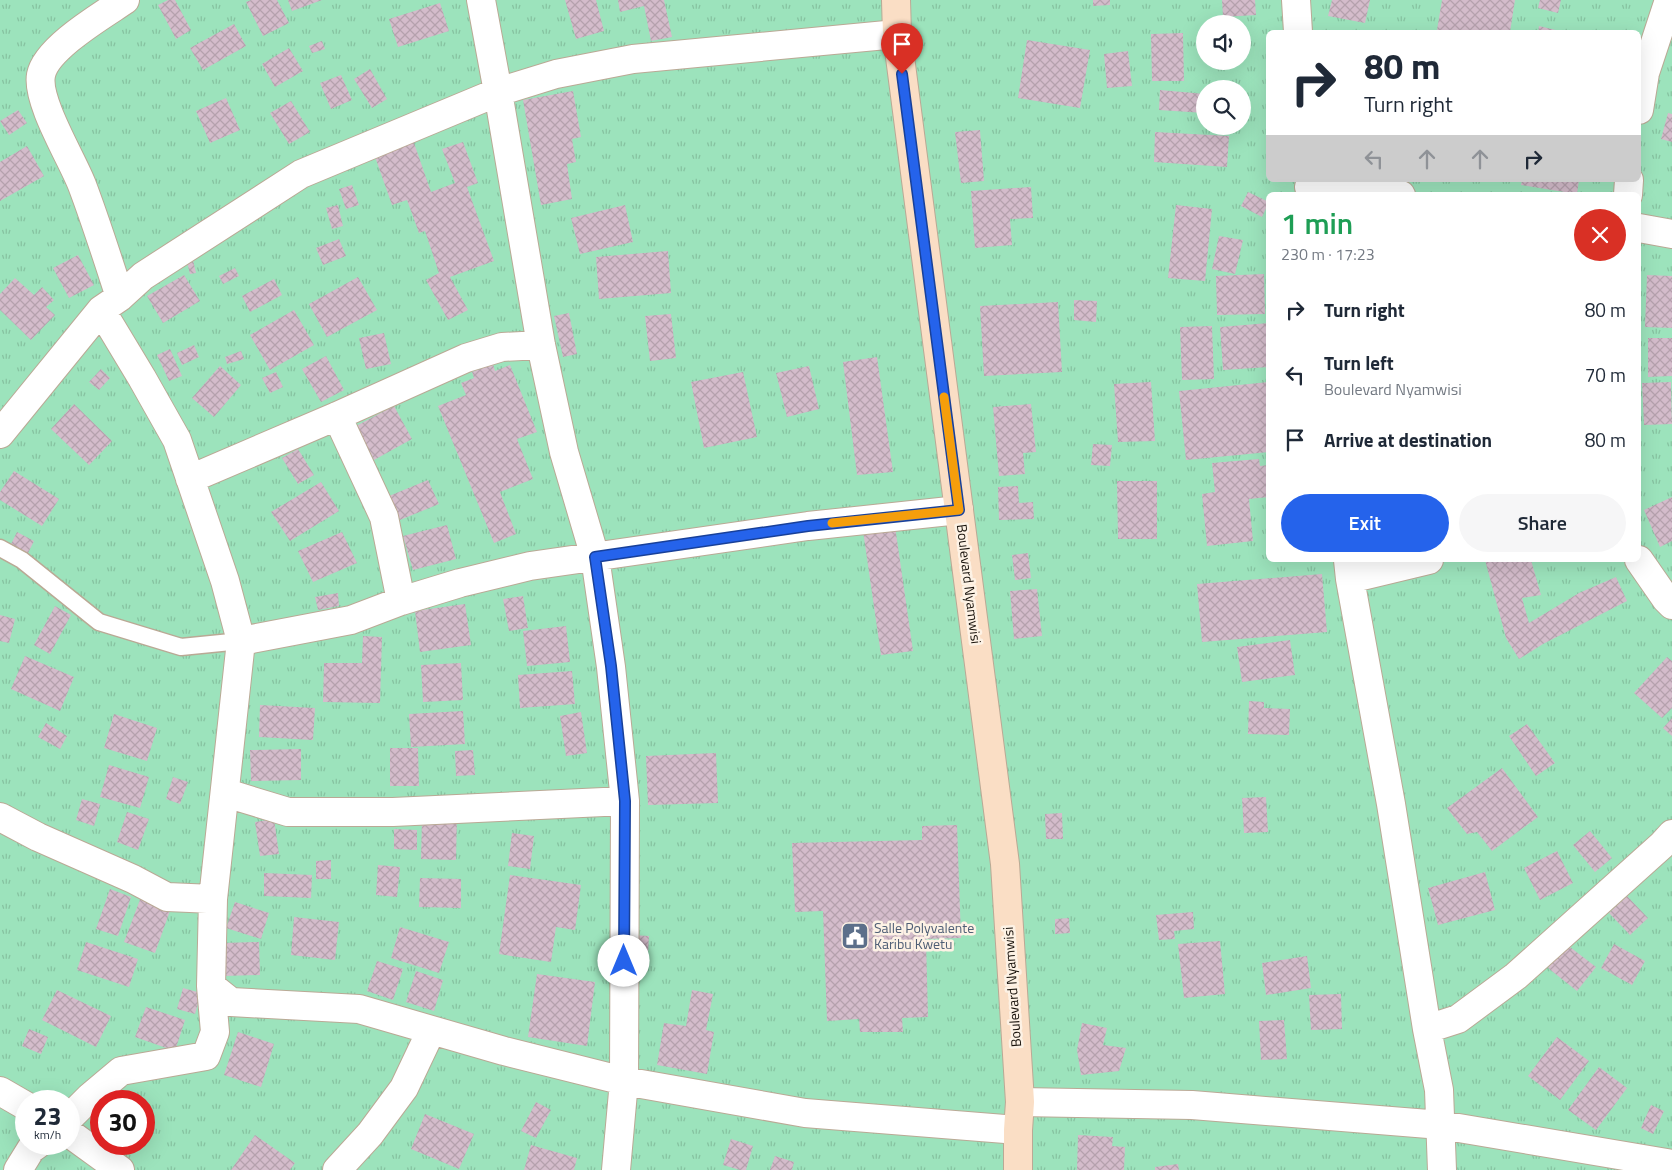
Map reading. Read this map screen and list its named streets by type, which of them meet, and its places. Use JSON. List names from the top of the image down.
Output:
{
  "streets": {
    "main road": ["Boulevard Nyamwisi"]
  },
  "places": {
    "public building": ["Salle Polyvalente Karibu Kwetu"]
  },
  "page": {
    "turn": ["80 m", "Turn right"],
    "heading": ["1 min", "230 m · 17:23"],
    "list": [
      {
        "name": "Turn right",
        "value": "80 m"
      },
      {
        "name": "Turn left",
        "note": "Boulevard Nyamwisi",
        "value": "70 m"
      },
      {
        "name": "Arrive at destination",
        "value": "80 m"
      }
    ],
    "buttons": ["Exit", "Share"],
    "speed": "23 km/h",
    "limit": "30"
  }
}
